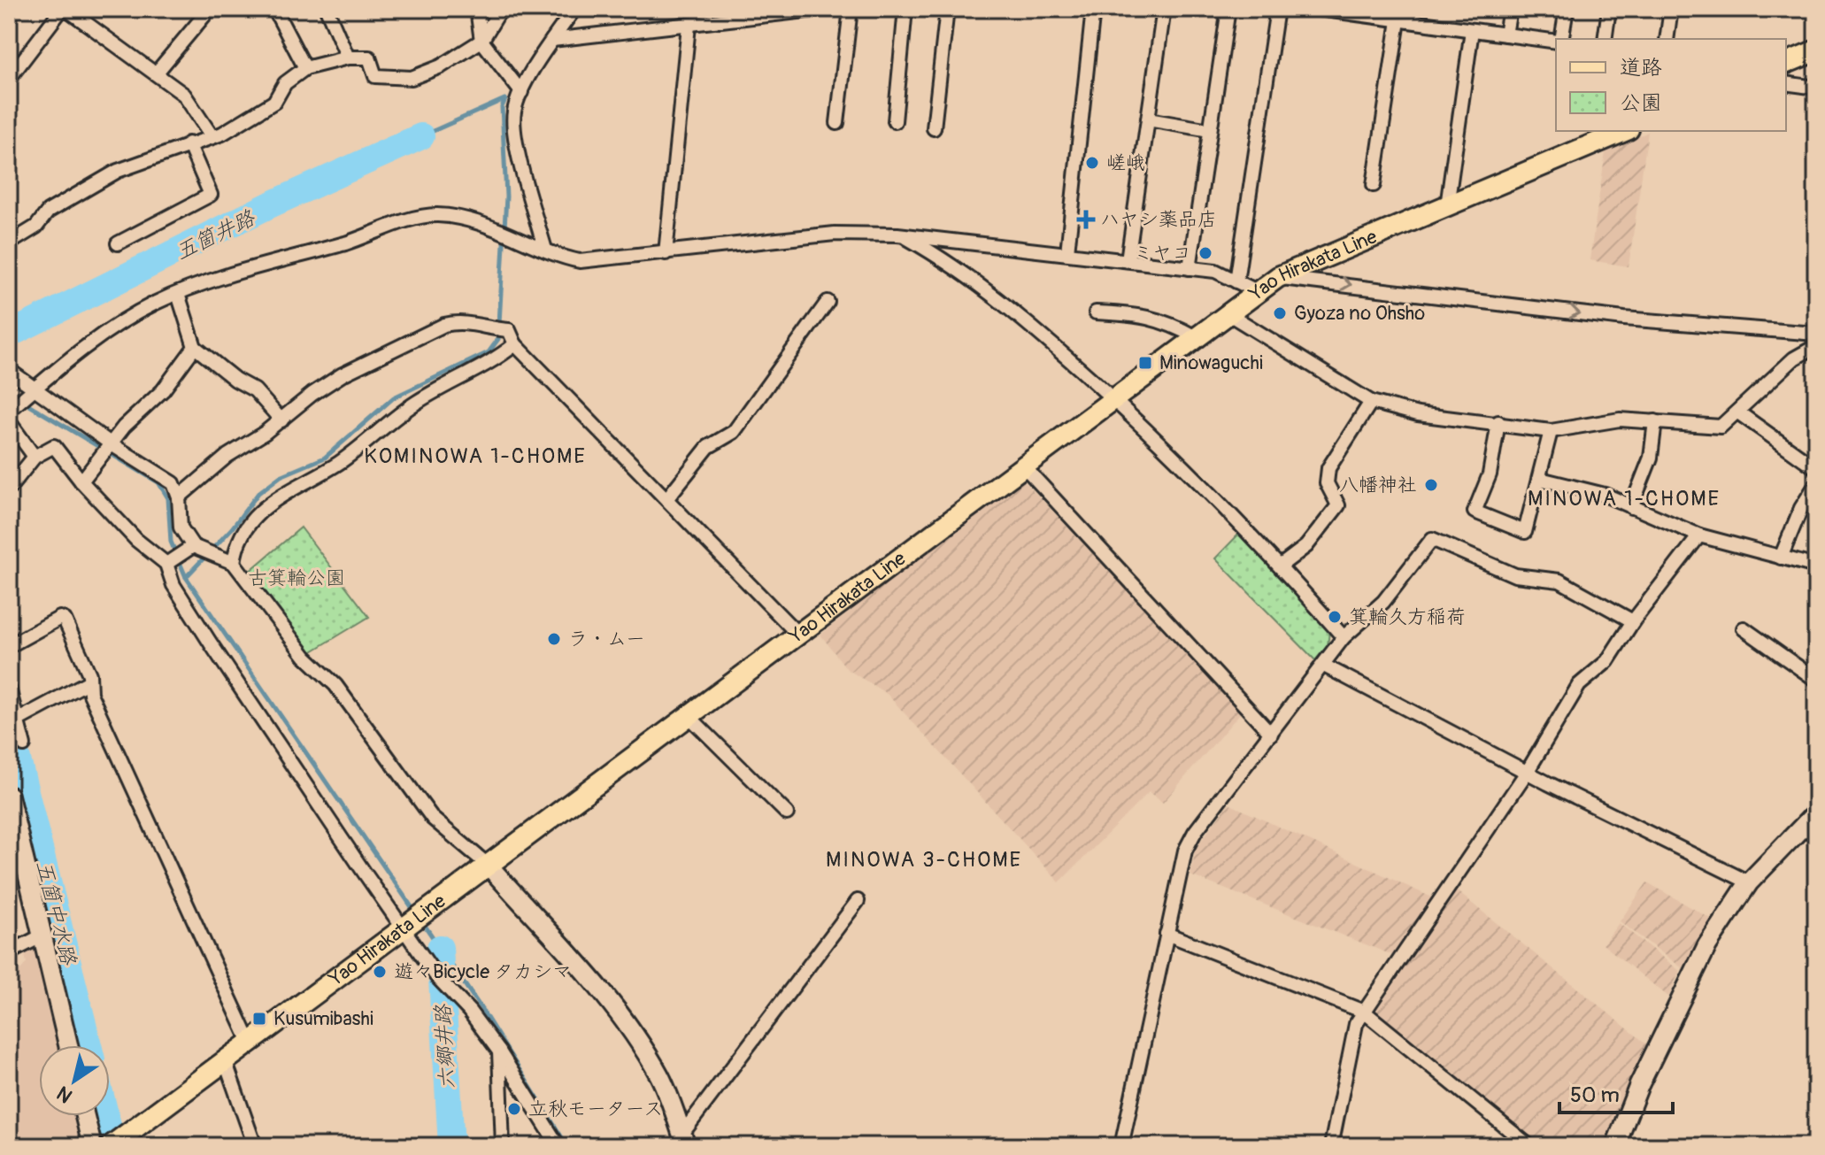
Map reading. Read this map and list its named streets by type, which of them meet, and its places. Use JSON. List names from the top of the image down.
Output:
{
  "streets": {
    "main road": ["Yao Hirakata Line"]
  },
  "districts": ["KOMINOWA 1-CHOME", "MINOWA 1-CHOME", "MINOWA 3-CHOME"],
  "water": ["五箇井路", "五箇中水路", "六郷井路"],
  "parks": ["古箕輪公園"],
  "places": {
    "other": [
      "嵯峨",
      "ミヤコ",
      "Gyoza no Ohsho",
      "八幡神社",
      "箕輪久方稲荷",
      "ラ・ムー",
      "遊々Bicycle タカシマ",
      "立秋モータース"
    ],
    "health": ["ハヤシ薬品店"],
    "transit": ["Minowaguchi", "Kusumibashi"]
  },
  "legend": ["道路", "公園"],
  "scale_bar": "50 m",
  "north": "bottom left"
}
